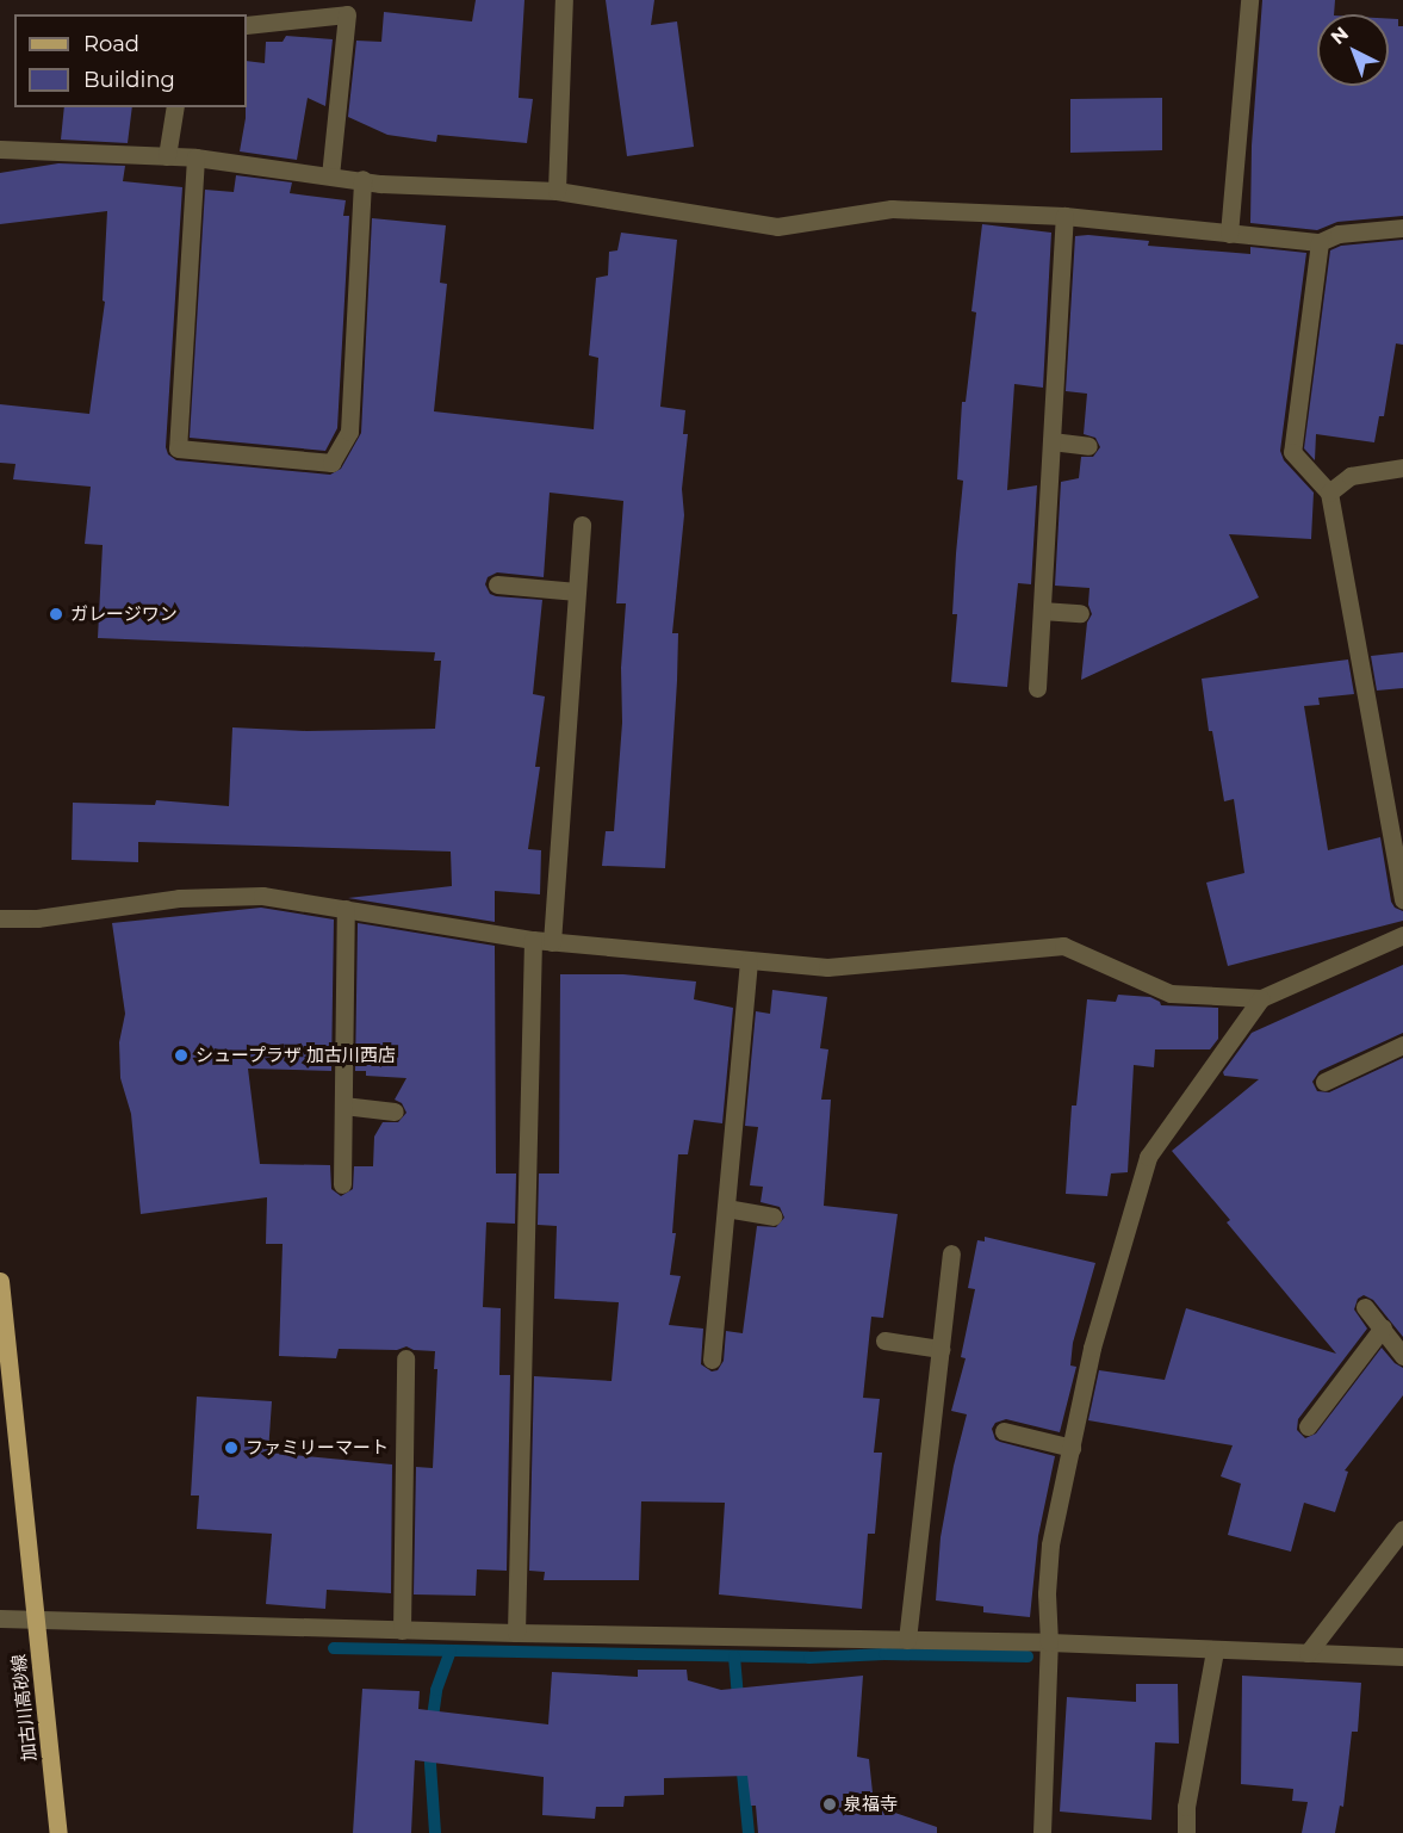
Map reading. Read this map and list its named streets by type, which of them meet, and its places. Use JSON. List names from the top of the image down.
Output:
{
  "streets": {
    "main road": ["加古川高砂線"]
  },
  "places": [
    "ガレージワン",
    "シュープラザ 加古川西店",
    "ファミリーマート",
    "泉福寺"
  ],
  "legend": ["Road", "Building"],
  "north": "top left"
}
